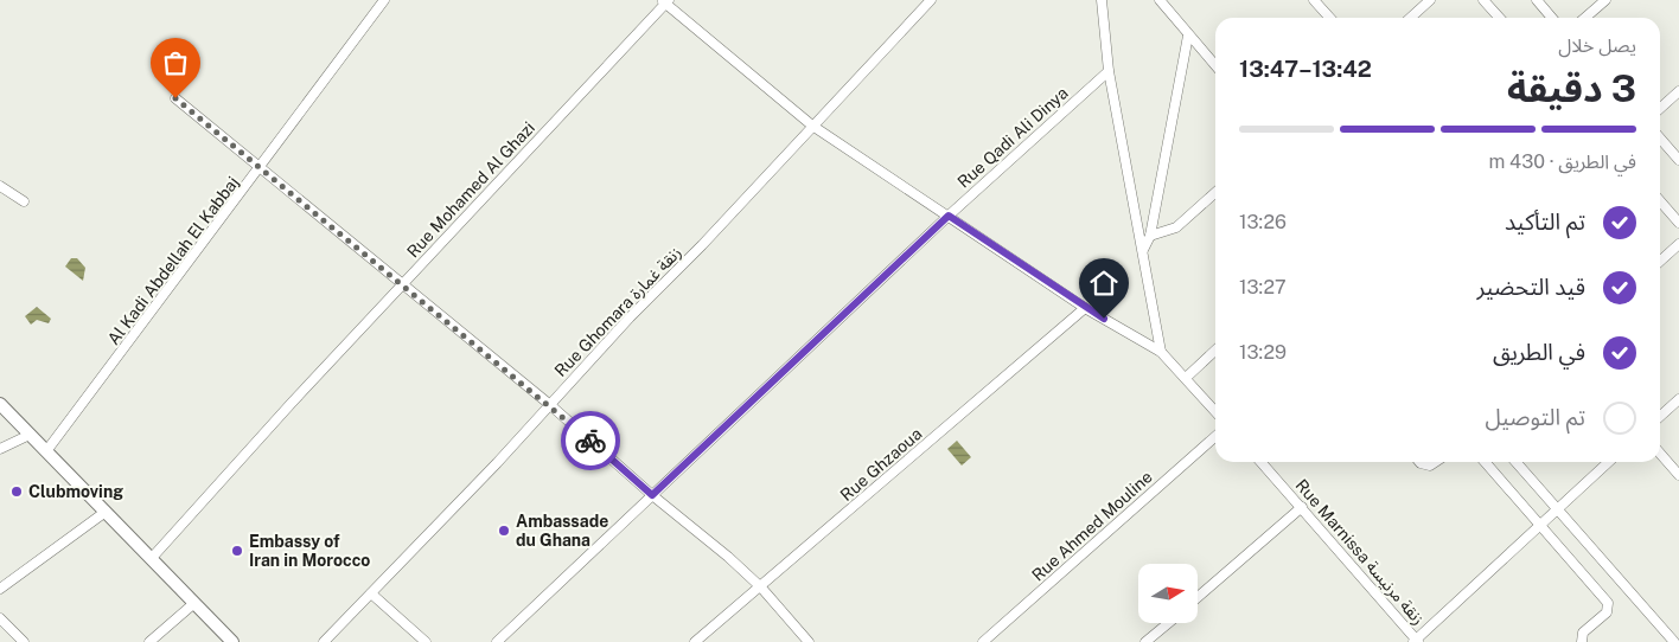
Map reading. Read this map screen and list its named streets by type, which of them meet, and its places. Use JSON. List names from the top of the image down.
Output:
{
  "streets": {
    "street": [
      "Rue Qadi Ali Dinya",
      "Rue Mohamed Al Ghazi",
      "Al Kadi Abdellah El Kabbaj",
      "Rue Ghomara زنقة غمارة",
      "Rue Ghzaoua",
      "Rue Ahmed Mouline",
      "Rue Marnissa زنقة مرنيسة"
    ]
  },
  "places": ["Clubmoving", "Ambassade du Ghana", "Embassy of Iran in Morocco"],
  "north": "right",
  "page": {
    "heading": ["3 دقيقة", "يصل خلال", "13:42–13:47"],
    "bar": "في الطريق · 430 m",
    "list": [
      ["تم التأكيد", "13:26"],
      ["قيد التحضير", "13:27"],
      ["في الطريق", "13:29"],
      "تم التوصيل"
    ]
  }
}
